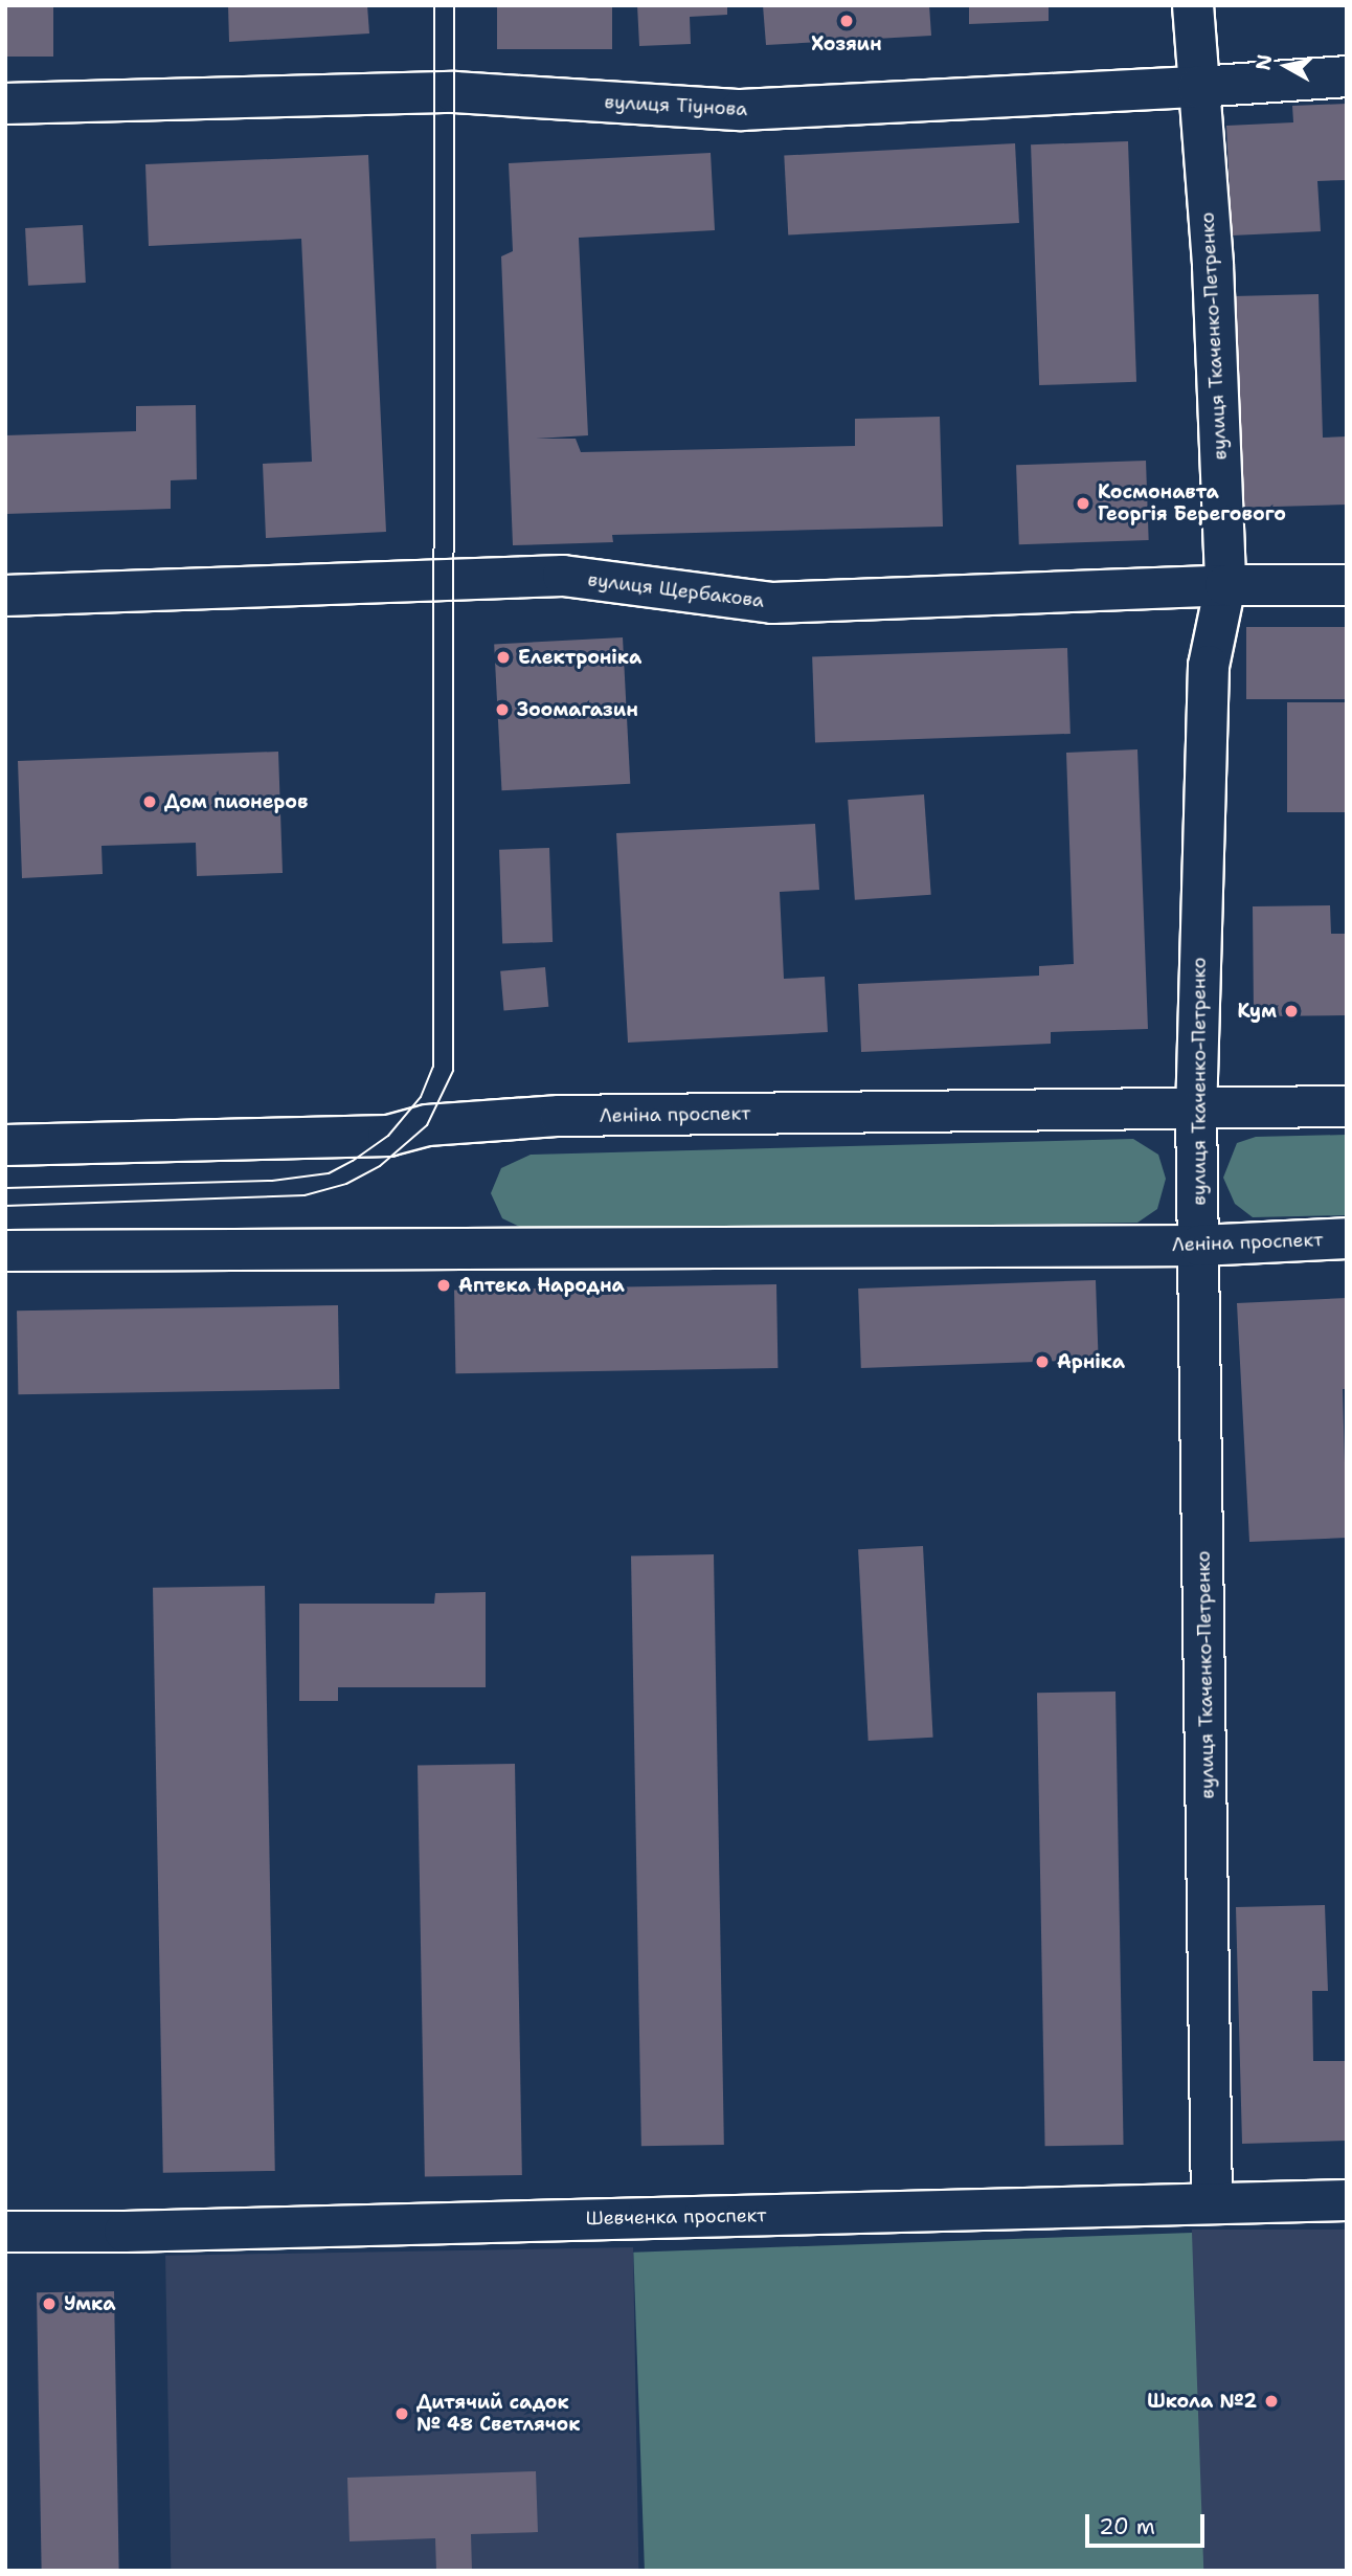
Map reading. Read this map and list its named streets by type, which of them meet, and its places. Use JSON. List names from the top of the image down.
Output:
{
  "streets": {
    "street": [
      "вулиця Тіунова",
      "вулиця Ткаченко-Петренко",
      "вулиця Щербакова",
      "Леніна проспект",
      "Шевченка проспект"
    ]
  },
  "crossings": [
    ["вулиця Тіунова", "вулиця Ткаченко-Петренко"],
    ["вулиця Ткаченко-Петренко", "вулиця Щербакова"],
    ["вулиця Ткаченко-Петренко", "Леніна проспект"],
    ["вулиця Ткаченко-Петренко", "Шевченка проспект"]
  ],
  "places": [
    "Хозяин",
    "Космонавта Георгія Берегового",
    "Електроніка",
    "Зоомагазин",
    "Дом пионеров",
    "Кум",
    "Аптека Народна",
    "Арніка",
    "Умка",
    "Школа №2",
    "Дитячий садок № 48 Светлячок"
  ],
  "scale_bar": "20 m",
  "north": "left"
}
